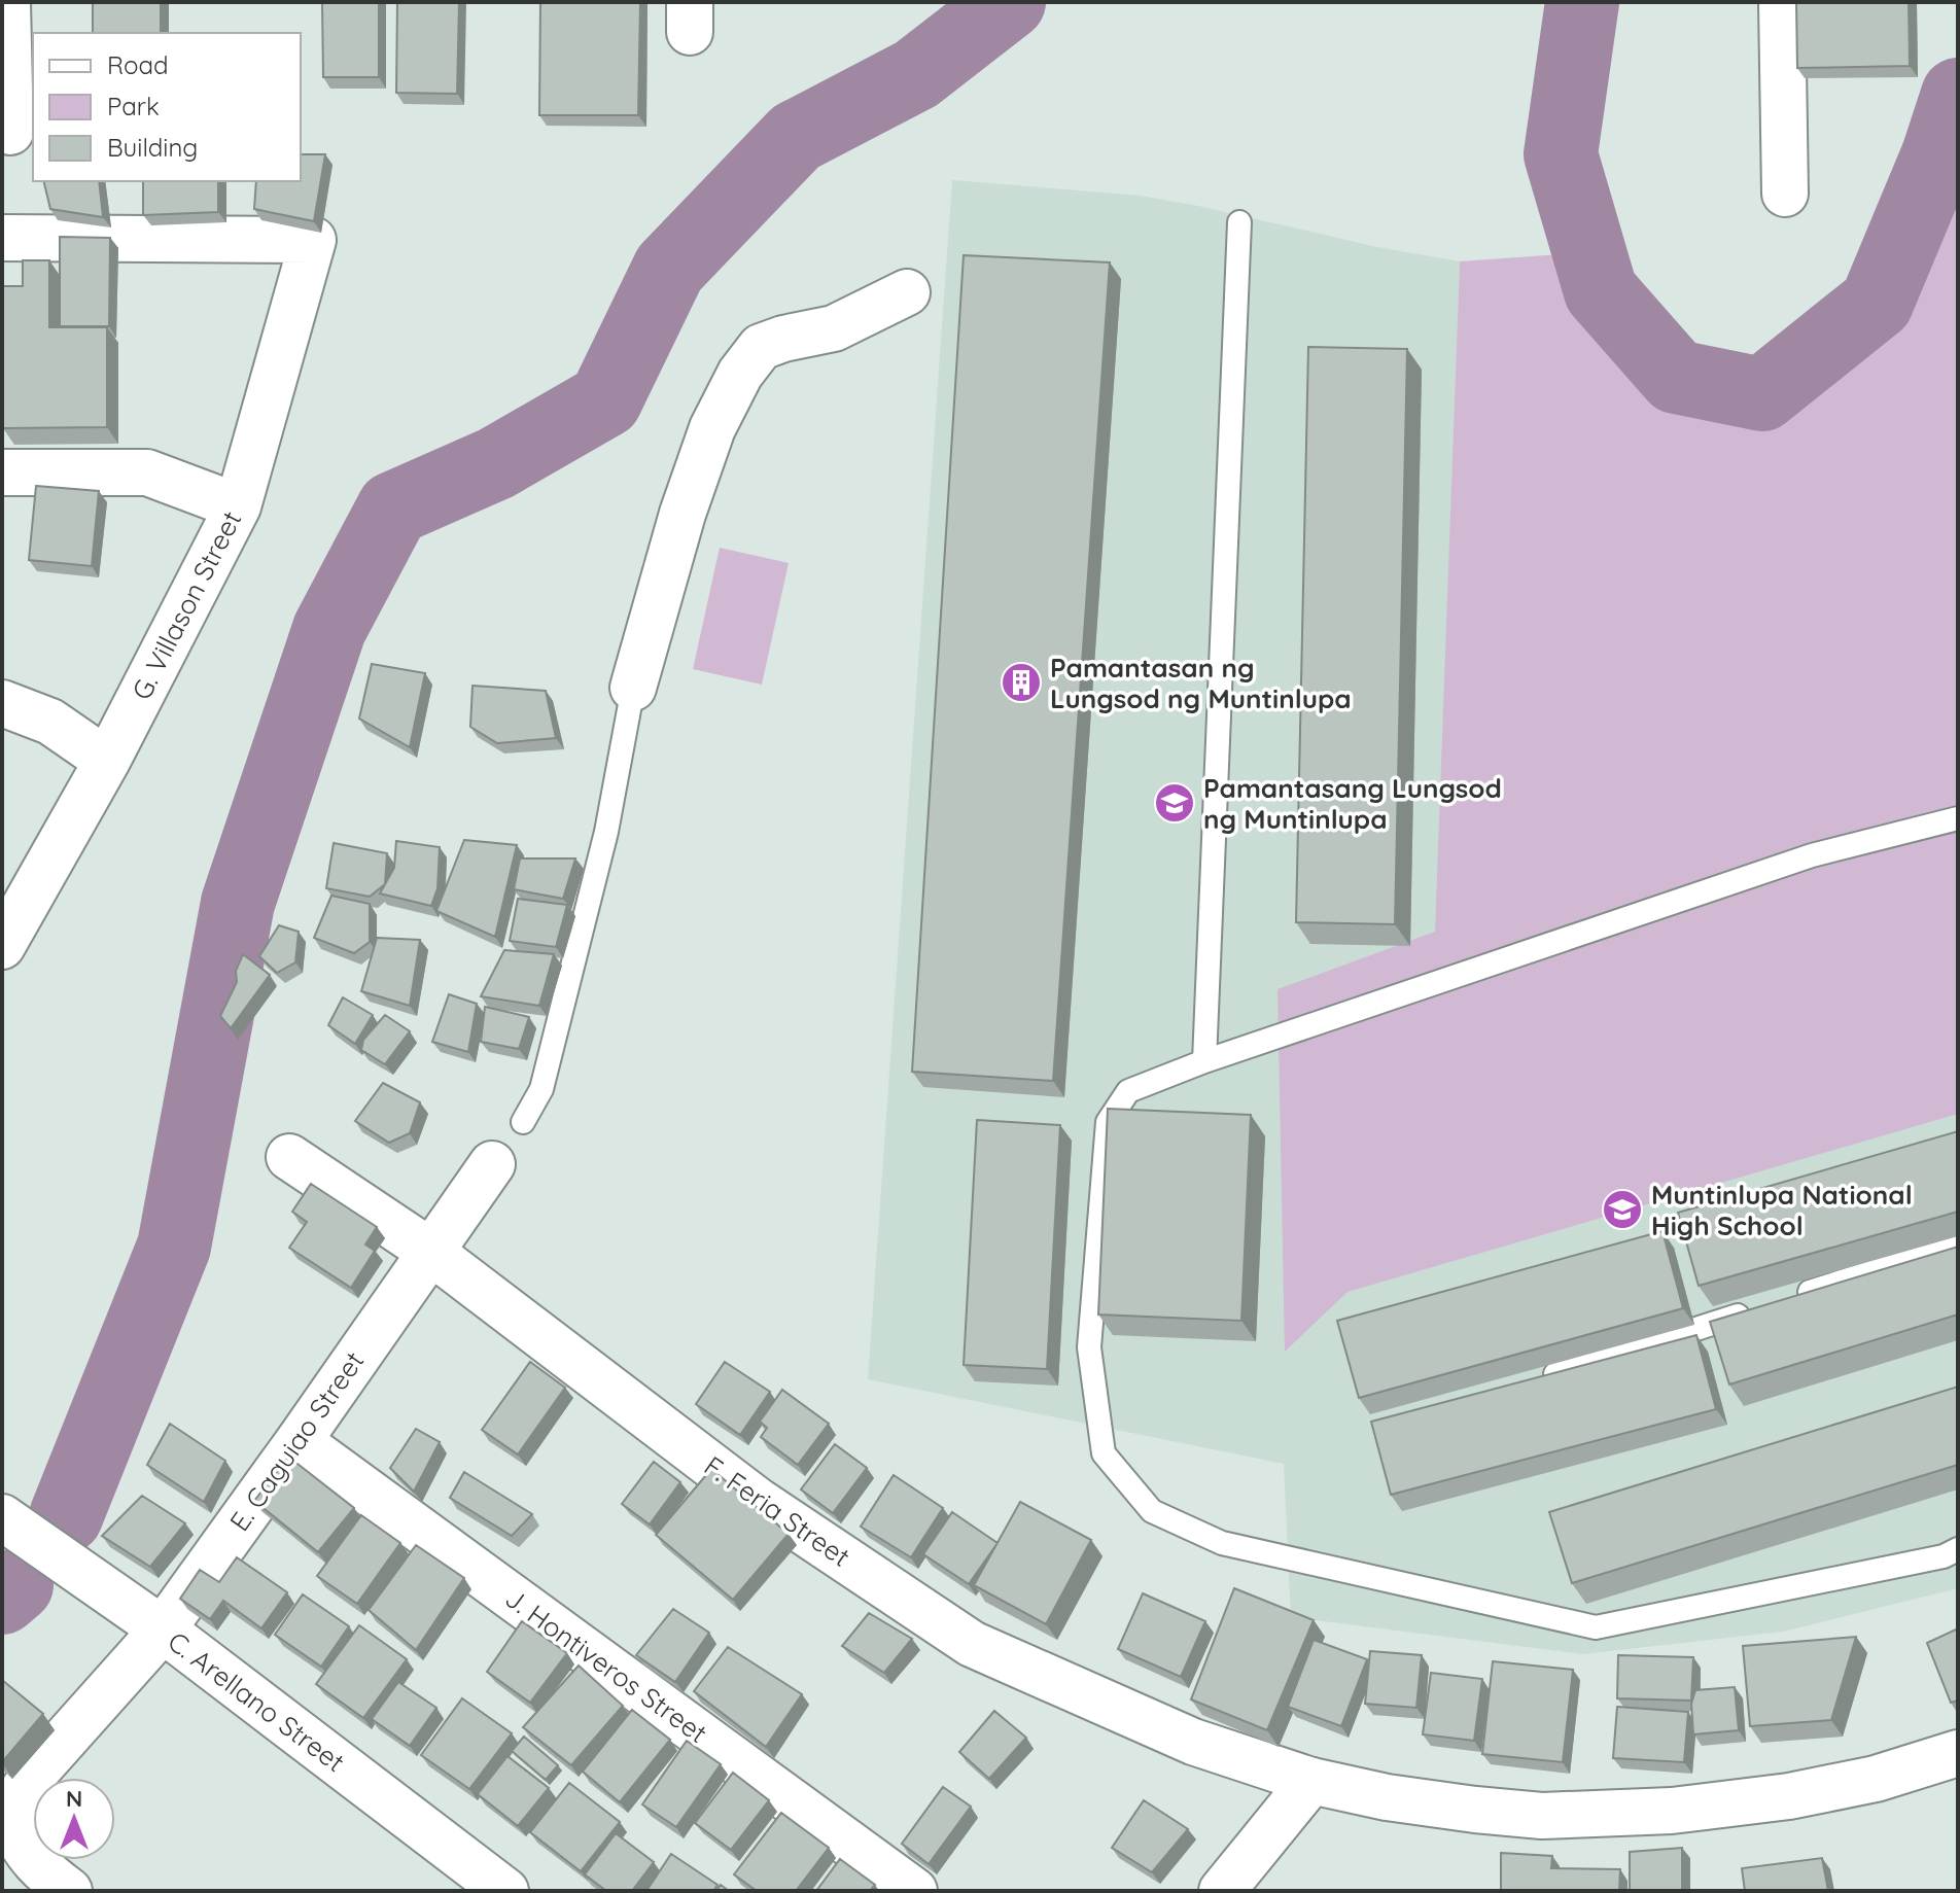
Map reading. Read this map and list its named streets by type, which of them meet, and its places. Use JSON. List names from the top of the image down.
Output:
{
  "streets": {
    "street": [
      "G. Villason Street",
      "E. Caguiao Street",
      "F. Feria Street",
      "J. Hontiveros Street",
      "C. Arellano Street"
    ]
  },
  "crossings": [
    ["E. Caguiao Street", "F. Feria Street"],
    ["E. Caguiao Street", "J. Hontiveros Street"],
    ["E. Caguiao Street", "C. Arellano Street"]
  ],
  "places": {
    "building": ["Pamantasan ng Lungsod ng Muntinlupa"],
    "school or university": ["Pamantasang Lungsod ng Muntinlupa", "Muntinlupa National High School"]
  },
  "legend": ["Road", "Park", "Building"],
  "north": "top"
}
